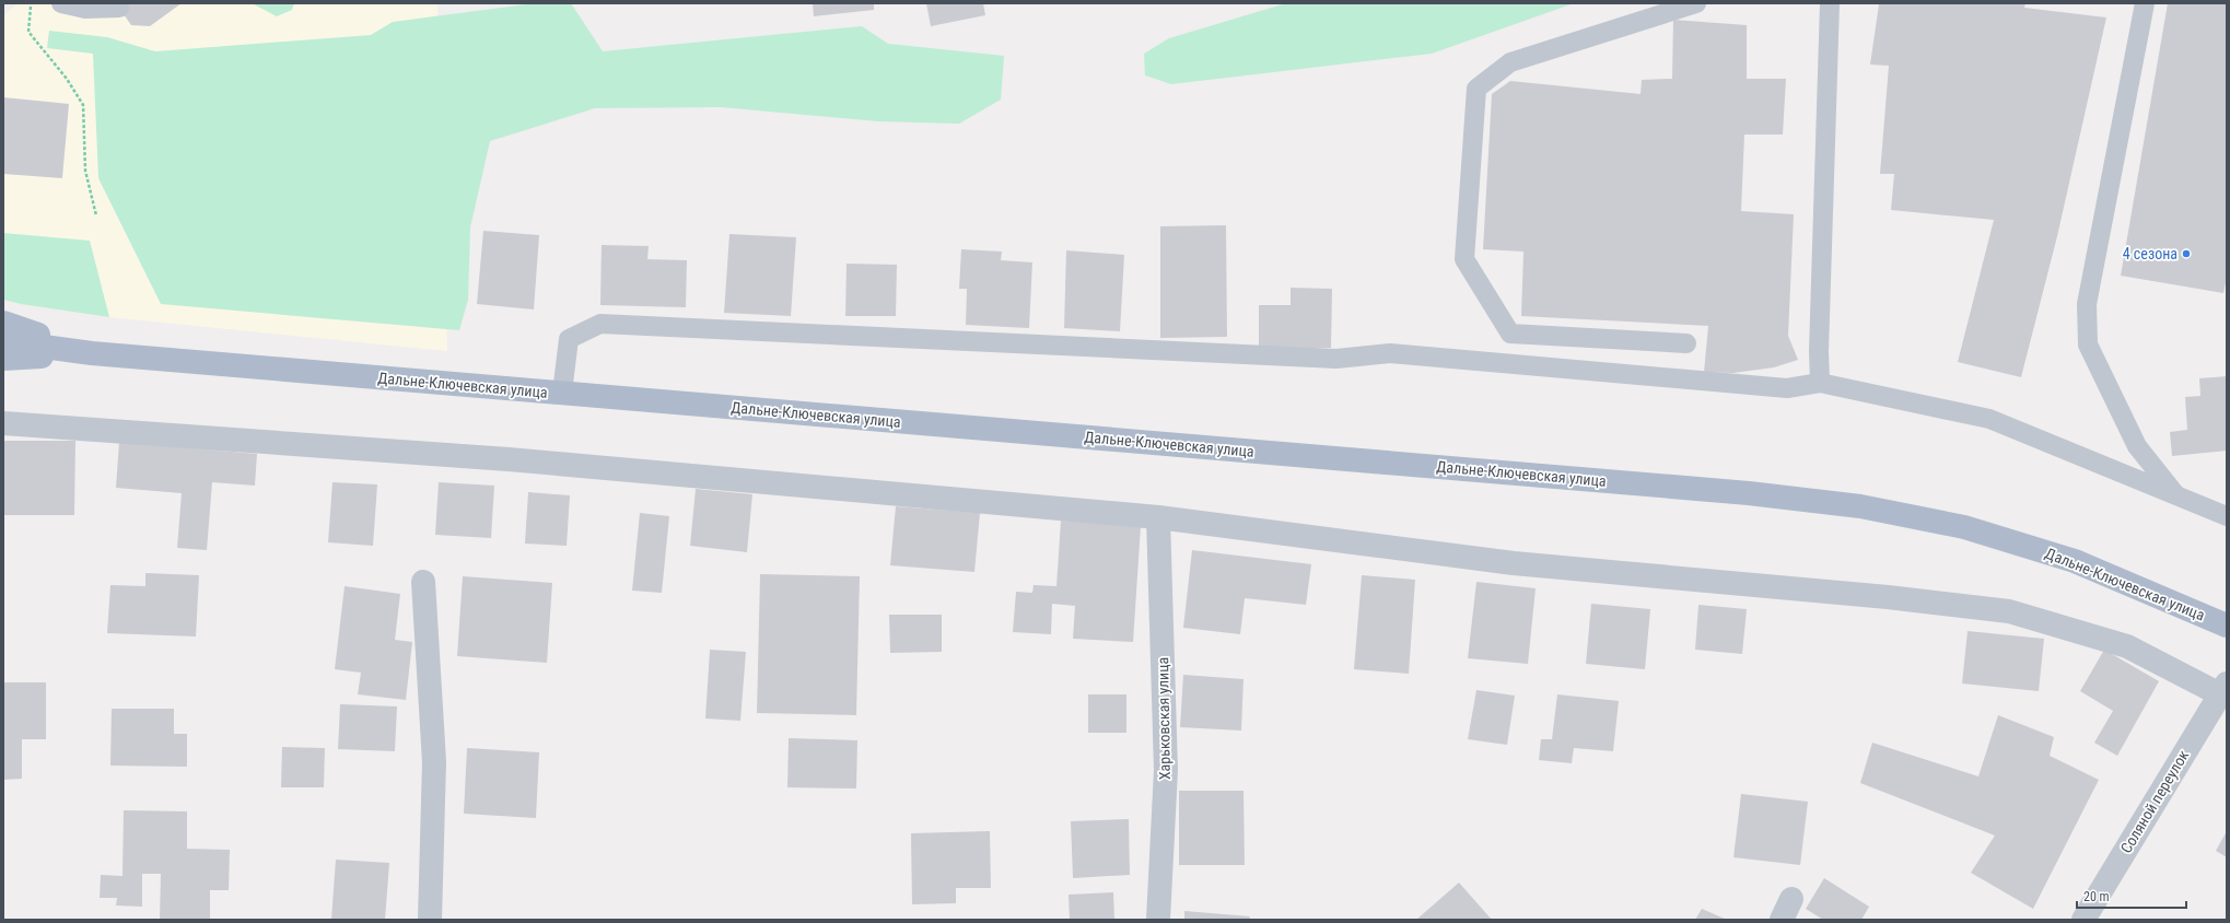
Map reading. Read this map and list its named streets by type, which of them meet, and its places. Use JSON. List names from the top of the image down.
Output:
{
  "streets": {
    "main road": ["Дальне-Ключевская улица"],
    "street": ["Харьковская улица", "Соляной переулок"]
  },
  "places": ["4 сезона"],
  "scale_bar": "20 m"
}
